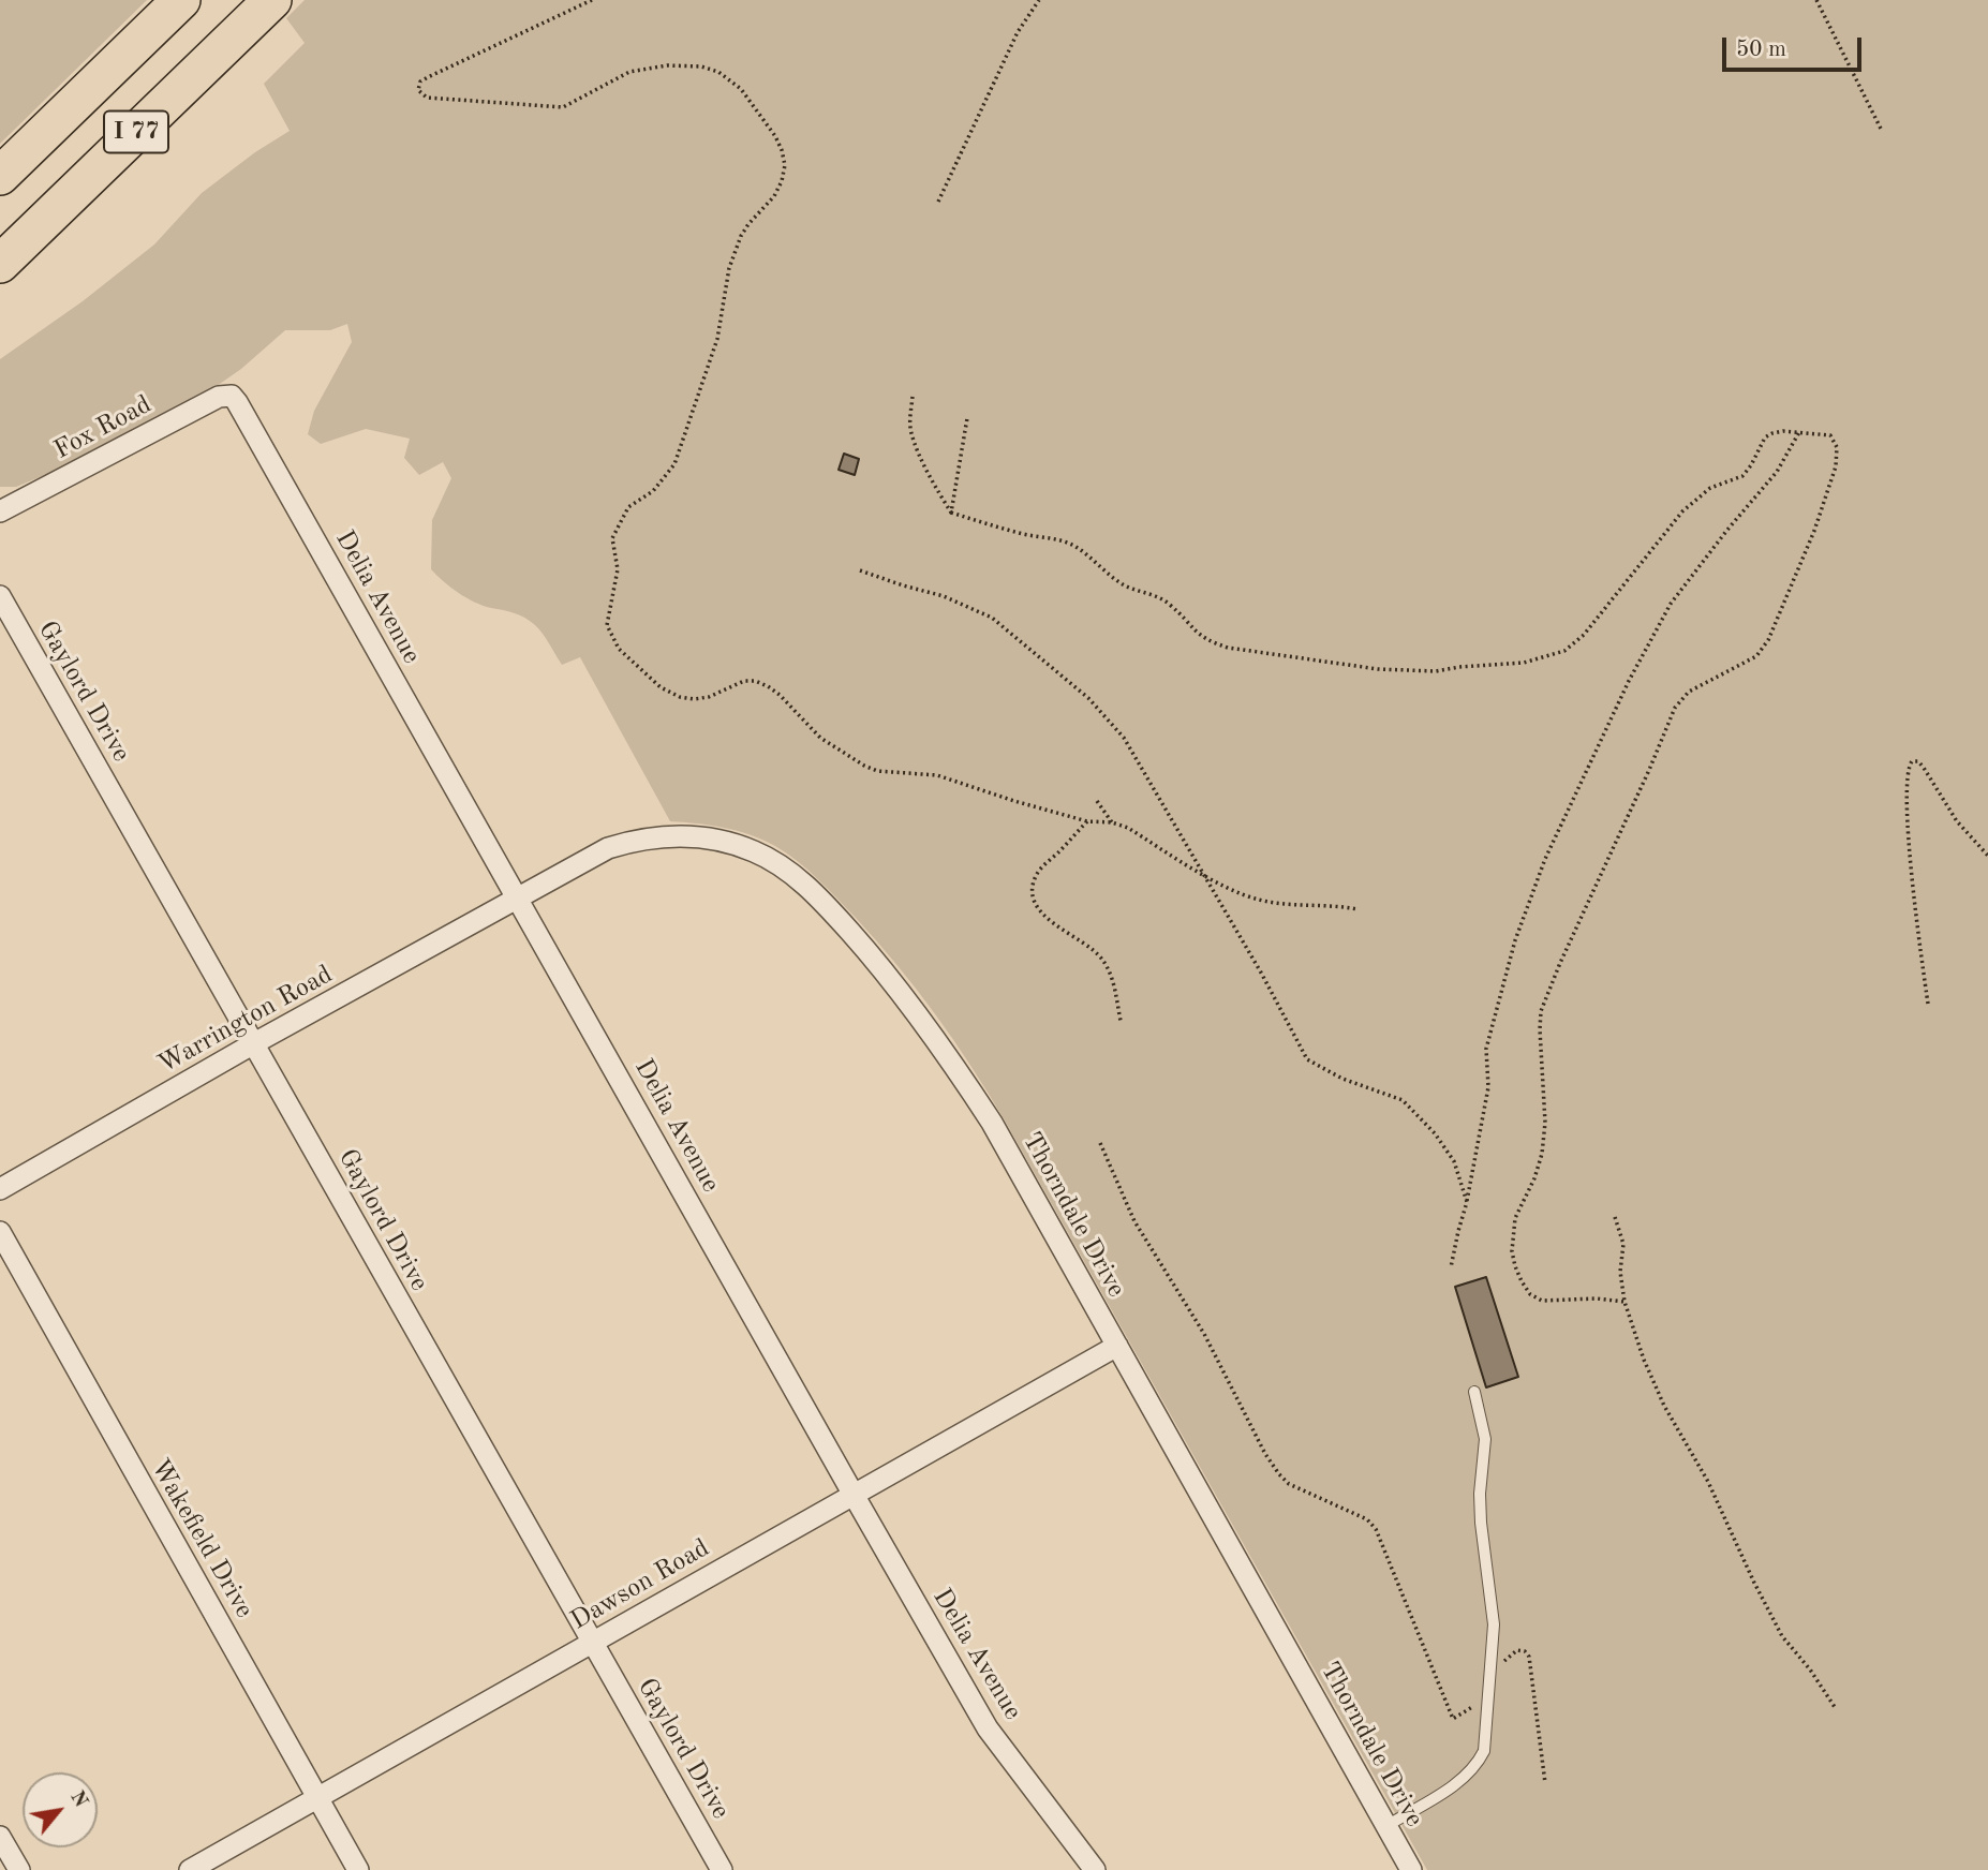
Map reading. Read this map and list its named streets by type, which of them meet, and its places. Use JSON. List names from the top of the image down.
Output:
{
  "streets": {
    "highway": ["I 77"],
    "street": [
      "Fox Road",
      "Delia Avenue",
      "Gaylord Drive",
      "Warrington Road",
      "Thorndale Drive",
      "Wakefield Drive",
      "Dawson Road"
    ]
  },
  "crossings": [
    ["Fox Road", "Delia Avenue"],
    ["Delia Avenue", "Warrington Road"],
    ["Delia Avenue", "Thorndale Drive"],
    ["Delia Avenue", "Dawson Road"],
    ["Gaylord Drive", "Warrington Road"],
    ["Gaylord Drive", "Dawson Road"],
    ["Warrington Road", "Thorndale Drive"],
    ["Thorndale Drive", "Dawson Road"],
    ["Wakefield Drive", "Dawson Road"]
  ],
  "scale_bar": "50 m",
  "north": "top right"
}
